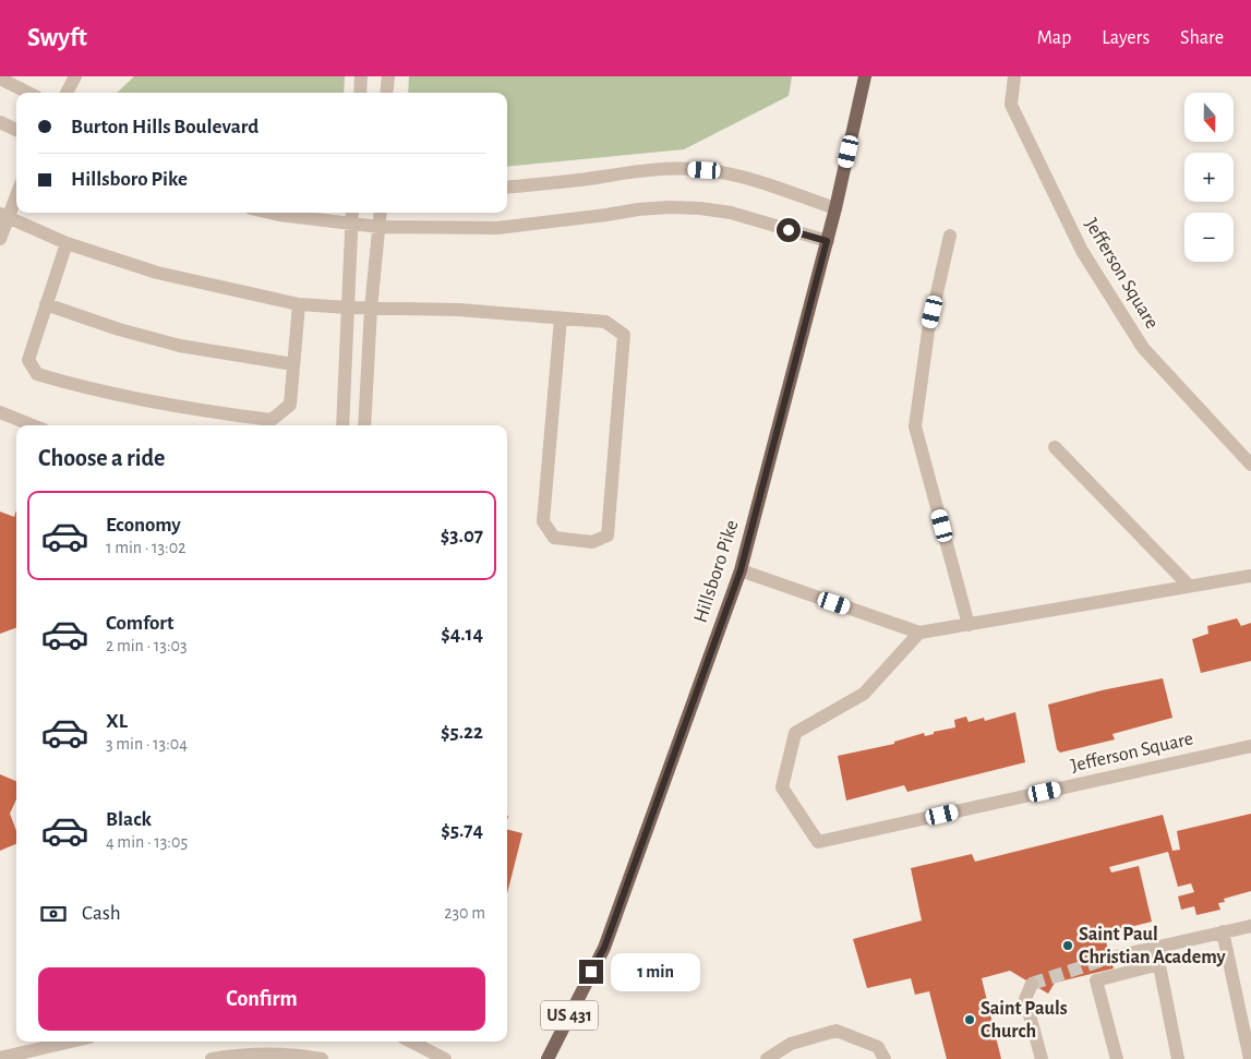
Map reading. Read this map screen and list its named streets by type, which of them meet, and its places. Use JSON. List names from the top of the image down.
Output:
{
  "streets": {
    "main road": ["Hillsboro Pike", "US 431"],
    "street": ["Jefferson Square"]
  },
  "places": ["Saint Paul Christian Academy", "Saint Pauls Church"],
  "north": "bottom",
  "page": {
    "header": "Swyft",
    "nav": ["Map", "Layers", "Share"],
    "map_buttons": ["+", "−"],
    "banner": ["Burton Hills Boulevard", "Hillsboro Pike"],
    "heading": "Choose a ride",
    "list": [
      {
        "name": "Economy",
        "note": "1 min · 13:02",
        "value": "$3.07"
      },
      {
        "name": "Comfort",
        "note": "2 min · 13:03",
        "value": "$4.14"
      },
      {
        "name": "XL",
        "note": "3 min · 13:04",
        "value": "$5.22"
      },
      {
        "name": "Black",
        "note": "4 min · 13:05",
        "value": "$5.74"
      }
    ],
    "pay": ["Cash", "230 m"],
    "bubble": "1 min",
    "buttons": "Confirm"
  }
}
